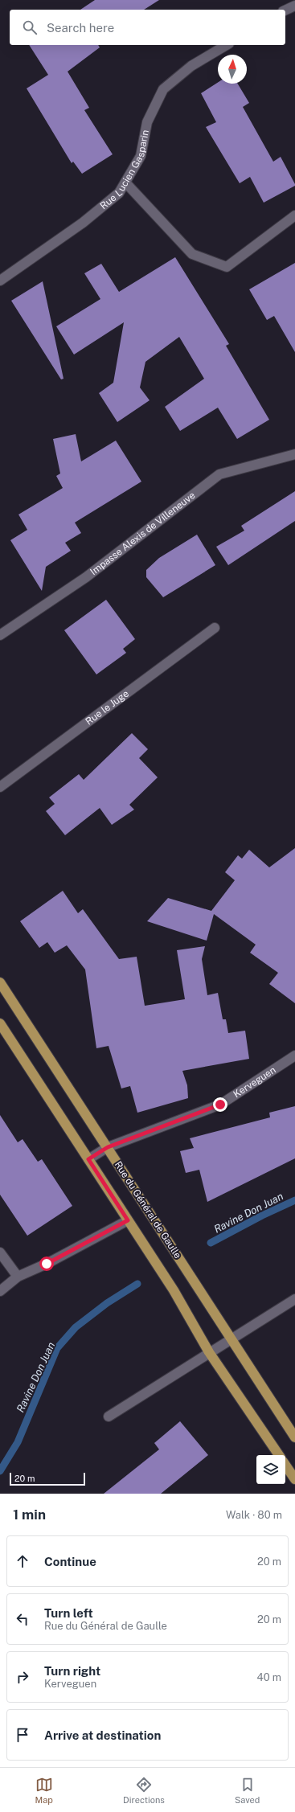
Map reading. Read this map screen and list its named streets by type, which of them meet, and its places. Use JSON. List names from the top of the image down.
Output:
{
  "streets": {
    "main road": ["Rue du Général de Gaulle"],
    "street": [
      "Rue Lucien Gasparin",
      "Impasse Alexis de Villeneuve",
      "Rue le Juge",
      "Kerveguen"
    ]
  },
  "crossings": [
    ["Kerveguen", "Rue du Général de Gaulle"]
  ],
  "water": ["Ravine Don Juan"],
  "scale_bar": "20 m",
  "north": "top",
  "page": {
    "search": "Search here",
    "scale": "20 m",
    "heading": ["1 min", "Walk · 80 m"],
    "list": [
      ["Continue", "20 m"],
      ["Turn left", "Rue du Général de Gaulle", "20 m"],
      ["Turn right", "Kerveguen", "40 m"],
      "Arrive at destination"
    ],
    "nav": ["Map", "Directions", "Saved"]
  }
}
